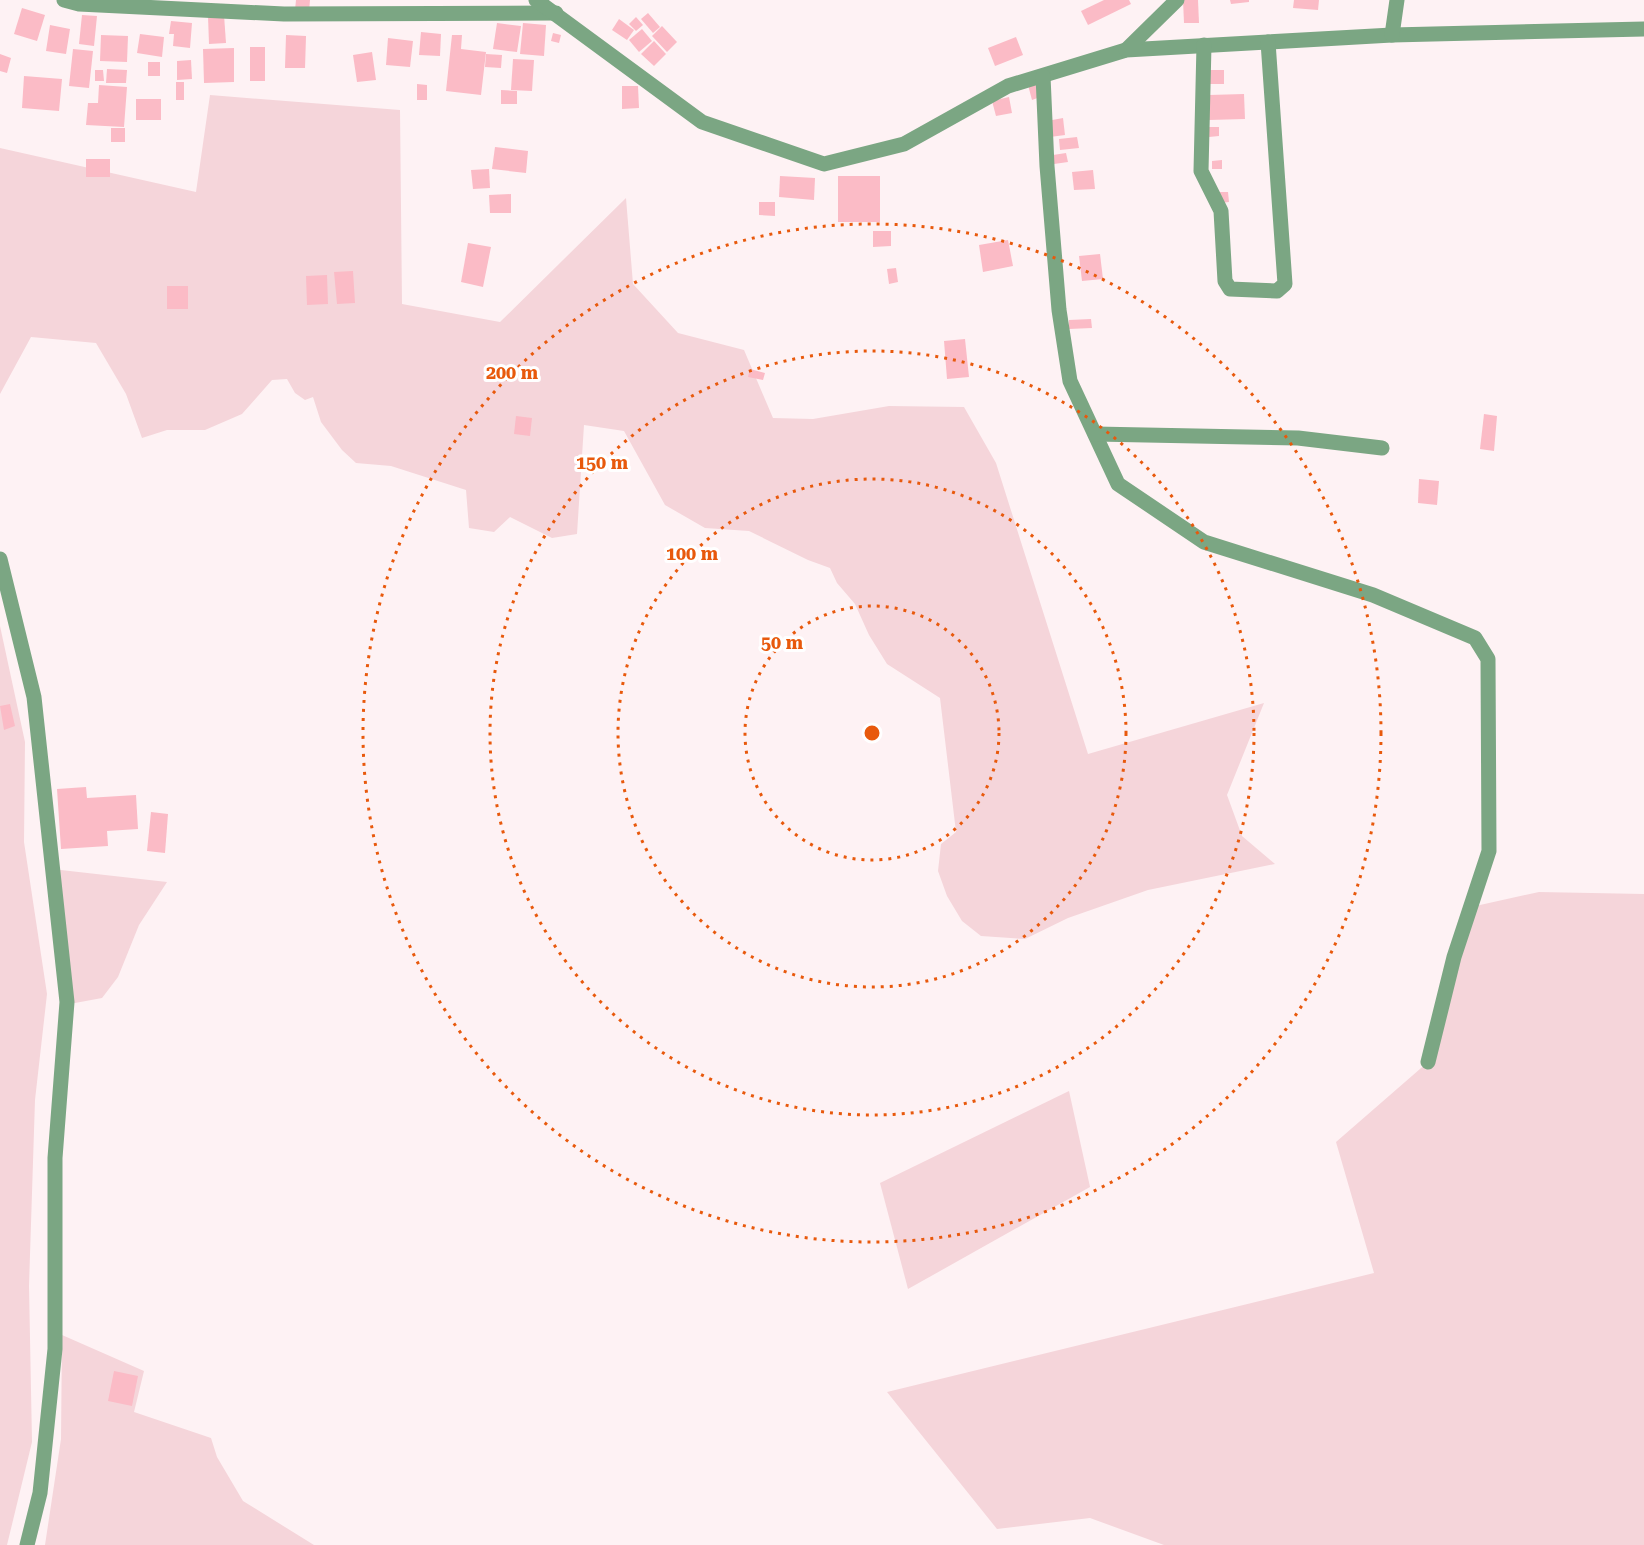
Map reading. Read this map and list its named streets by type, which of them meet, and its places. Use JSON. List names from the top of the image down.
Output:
{
  "rings": [
    "200 m",
    "150 m",
    "100 m",
    "50 m"
  ]
}
